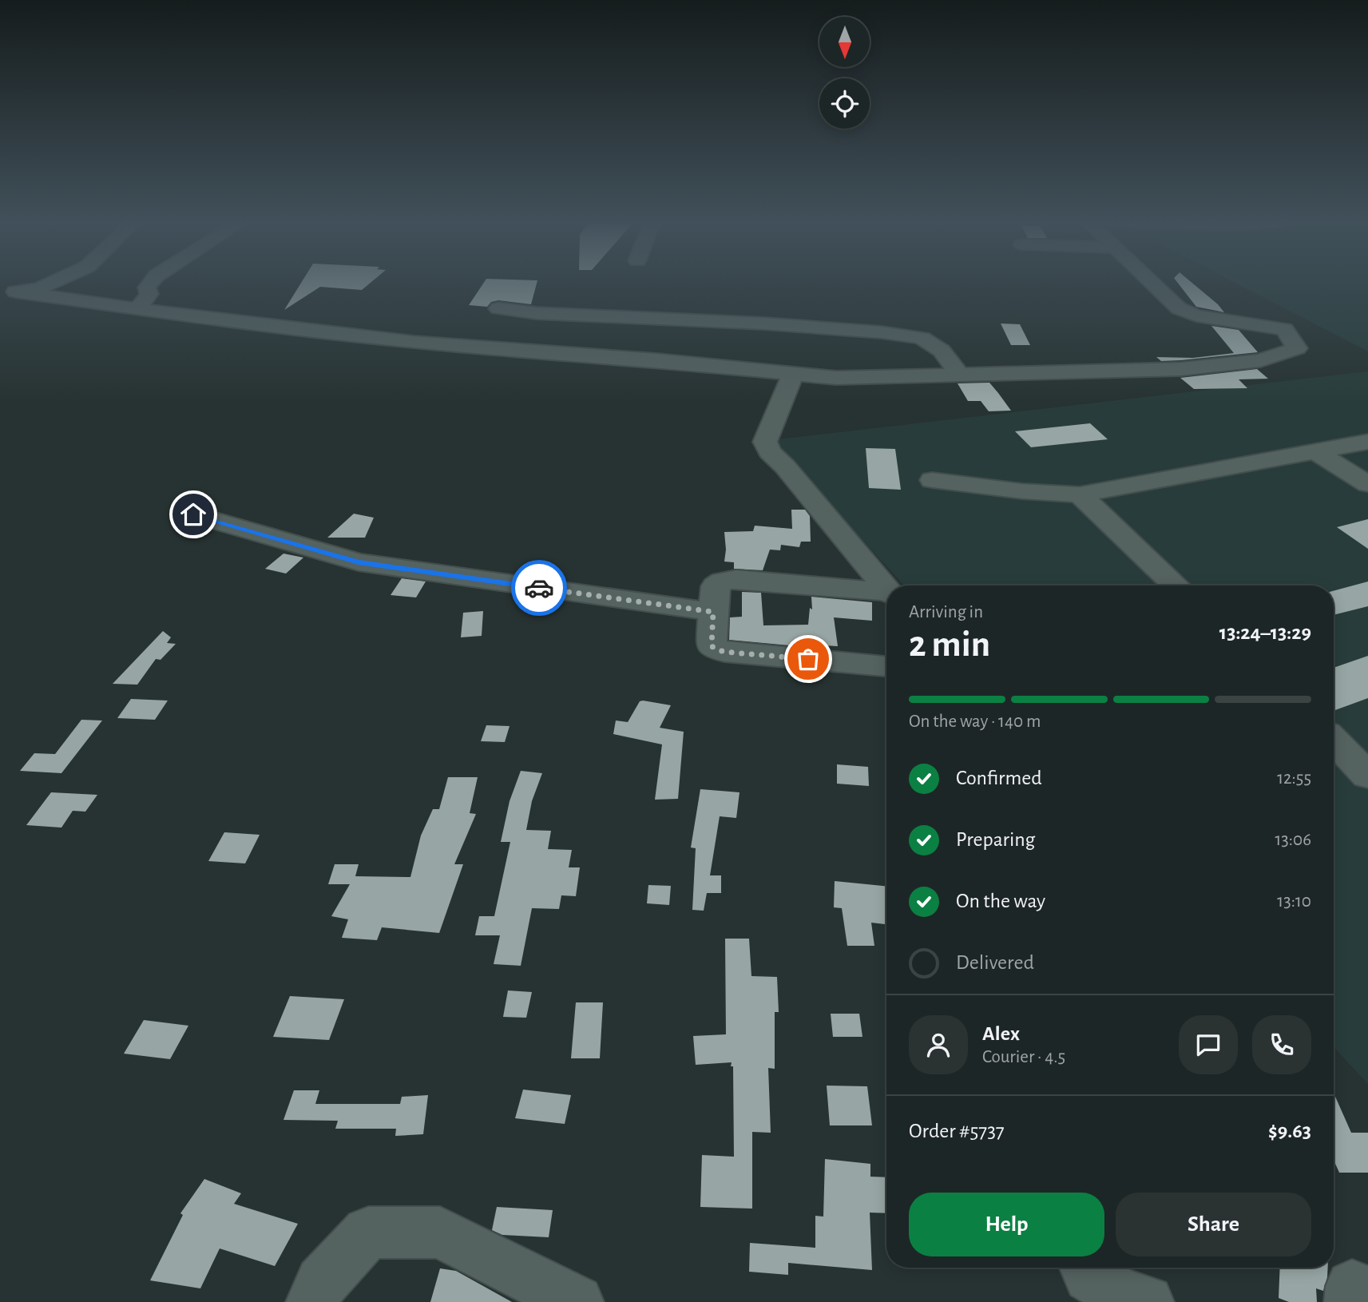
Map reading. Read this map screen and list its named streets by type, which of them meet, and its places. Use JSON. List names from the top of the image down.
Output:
{
  "north": "bottom",
  "page": {
    "heading": ["2 min", "Arriving in", "13:24–13:29"],
    "panel": [
      "Alex",
      "Courier · 4.5",
      "Order #5737",
      "$9.63"
    ],
    "bar": "On the way · 140 m",
    "list": [
      ["Confirmed", "12:55"],
      ["Preparing", "13:06"],
      ["On the way", "13:10"],
      "Delivered"
    ],
    "buttons": ["Help", "Share"]
  }
}
